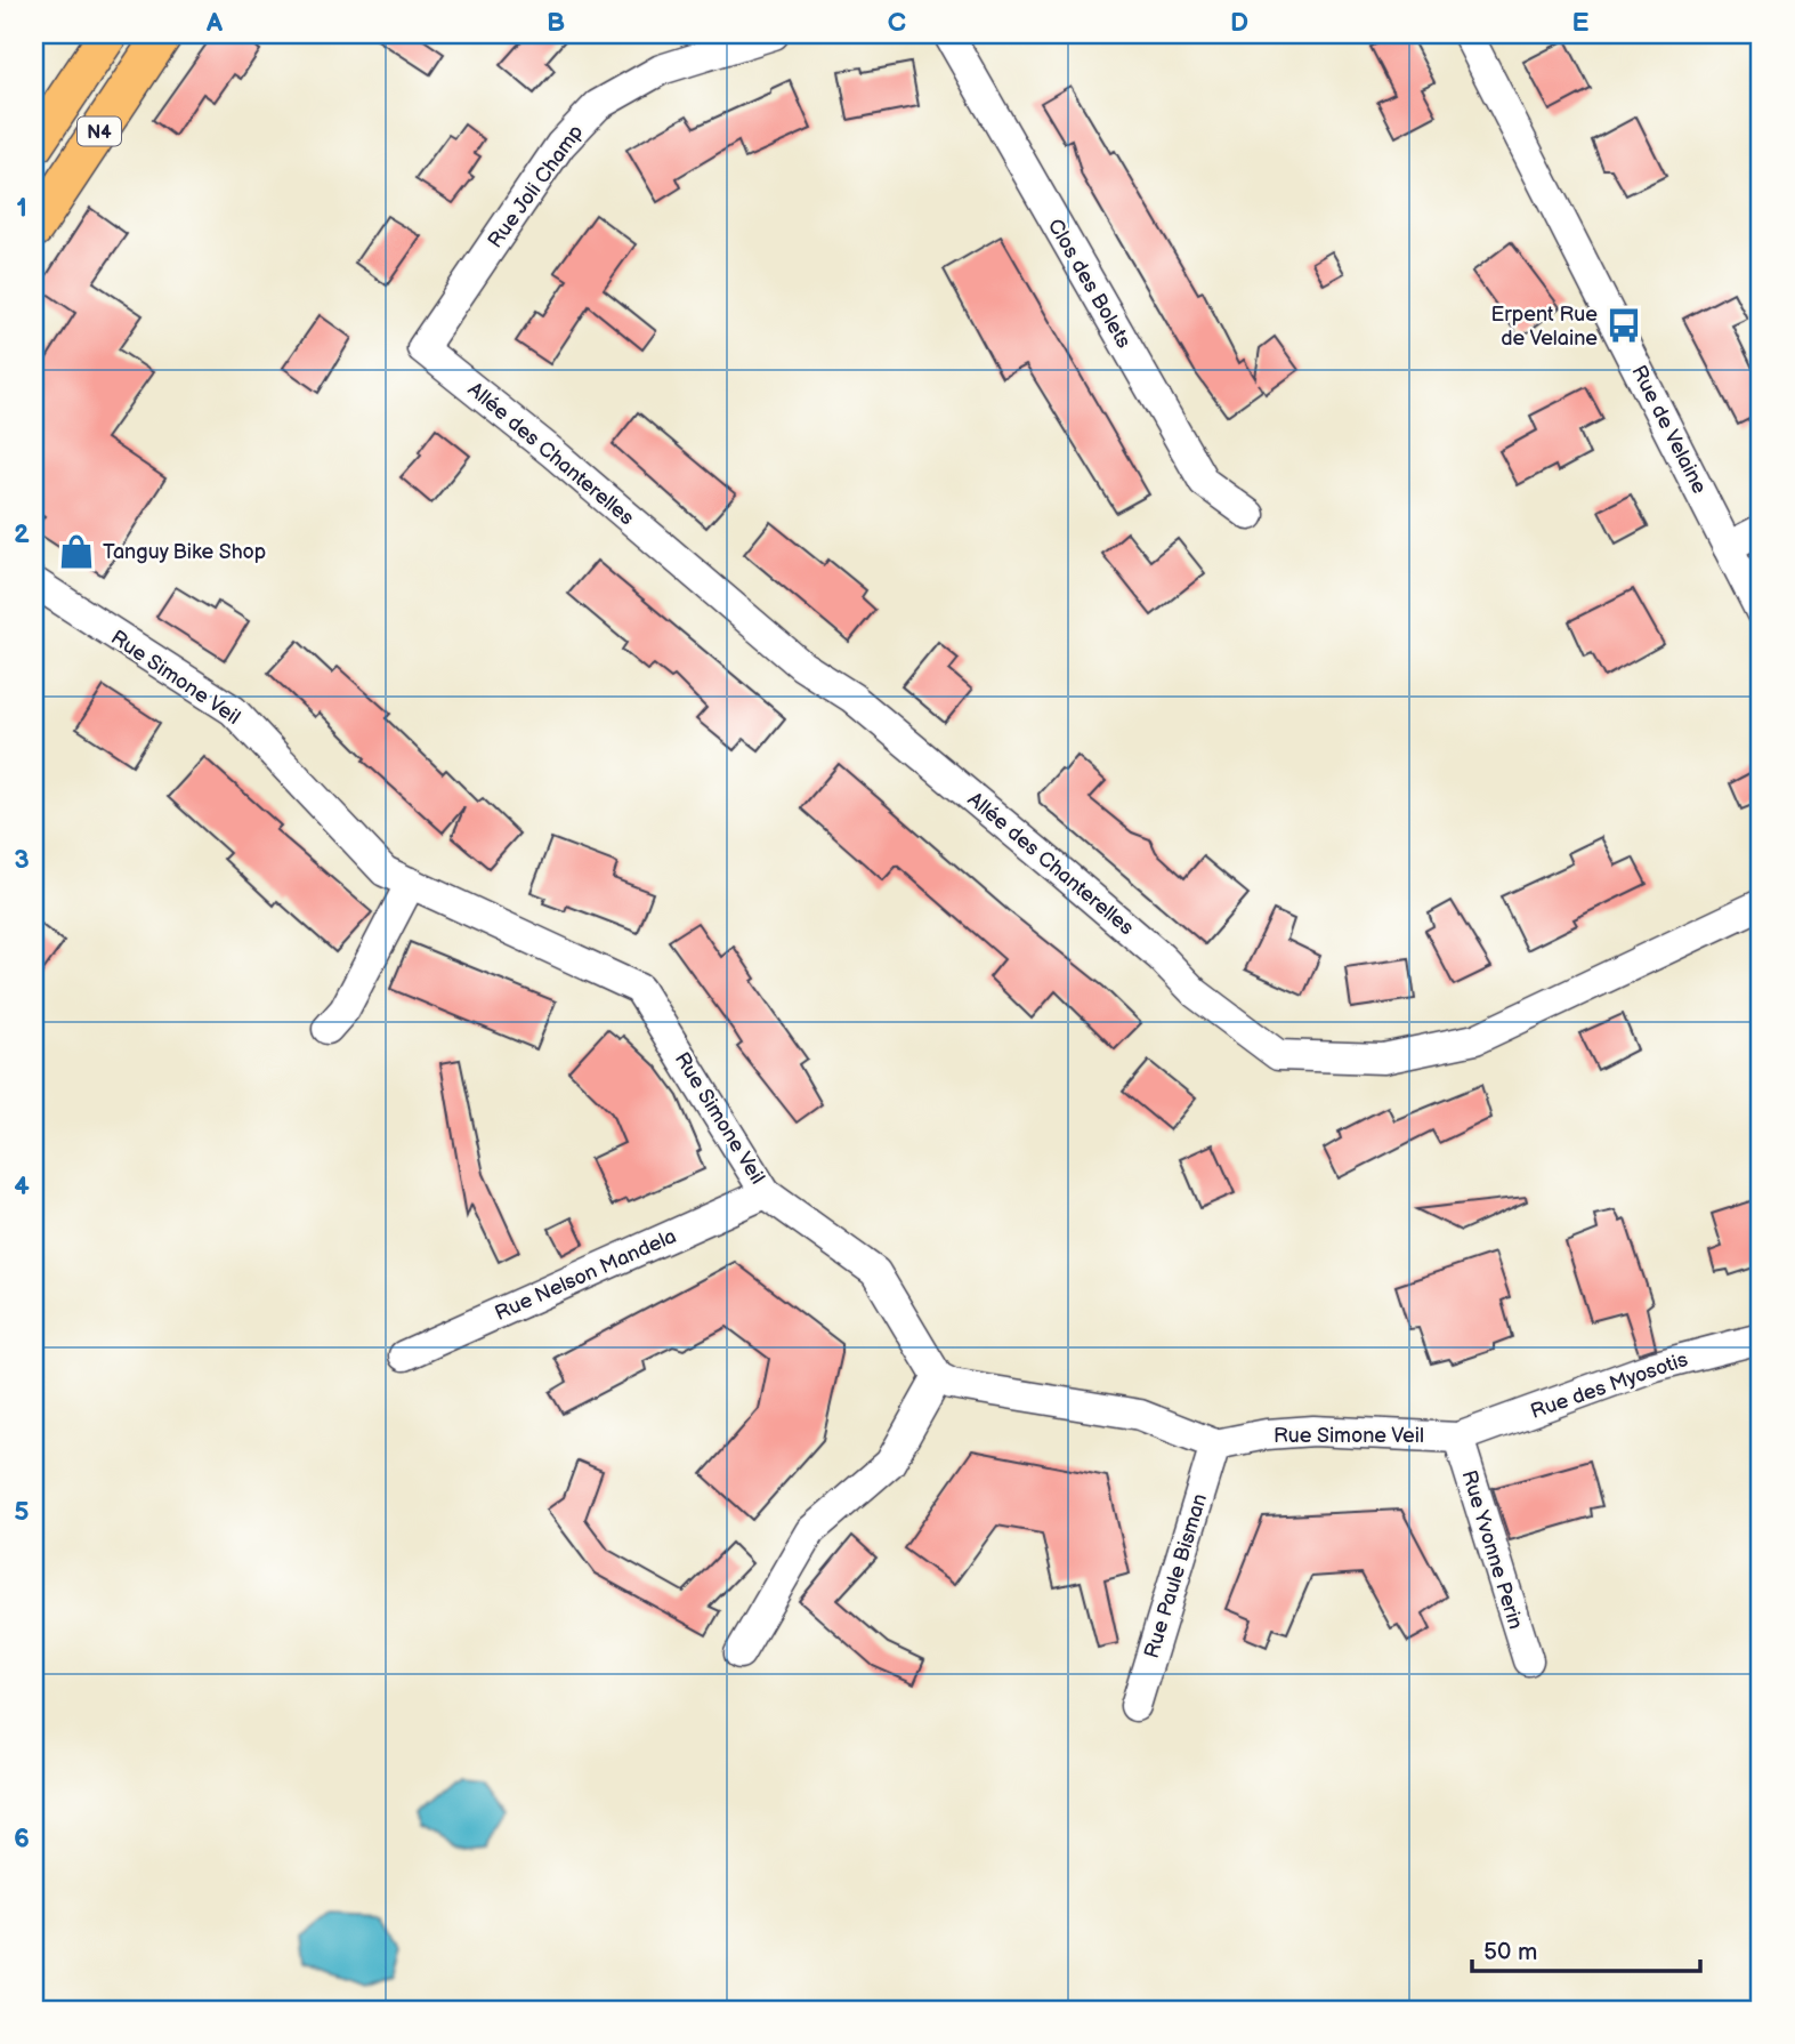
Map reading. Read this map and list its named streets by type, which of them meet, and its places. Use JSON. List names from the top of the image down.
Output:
{
  "streets": {
    "main road": ["N4"],
    "street": [
      "Rue Joli Champ",
      "Clos des Bolets",
      "Rue de Velaine",
      "Allée des Chanterelles",
      "Rue Simone Veil",
      "Rue Nelson Mandela",
      "Rue des Myosotis",
      "Rue Yvonne Perin",
      "Rue Paule Bisman"
    ]
  },
  "crossings": [
    ["Rue Joli Champ", "Allée des Chanterelles"],
    ["Rue Simone Veil", "Rue Nelson Mandela"],
    ["Rue Simone Veil", "Rue des Myosotis"],
    ["Rue Simone Veil", "Rue Yvonne Perin"],
    ["Rue Simone Veil", "Rue Paule Bisman"],
    ["Rue des Myosotis", "Rue Yvonne Perin"]
  ],
  "places": {
    "bus stop": ["Erpent Rue de Velaine"],
    "shop": ["Tanguy Bike Shop"]
  },
  "scale_bar": "50 m",
  "grid": {
    "columns": [
      "A",
      "B",
      "C",
      "D",
      "E"
    ],
    "rows": [
      "1",
      "2",
      "3",
      "4",
      "5",
      "6"
    ]
  }
}
